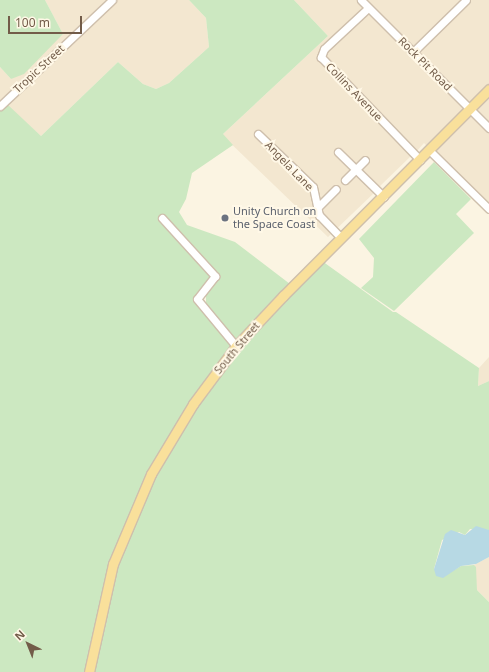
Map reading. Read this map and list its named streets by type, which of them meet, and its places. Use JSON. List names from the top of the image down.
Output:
{
  "streets": {
    "main road": ["South Street"],
    "street": [
      "Rock Pit Road",
      "Tropic Street",
      "Collins Avenue",
      "Angela Lane"
    ]
  },
  "crossings": [
    ["Rock Pit Road", "Collins Avenue"],
    ["Rock Pit Road", "South Street"],
    ["Collins Avenue", "South Street"],
    ["Angela Lane", "South Street"]
  ],
  "places": ["Unity Church on the Space Coast"],
  "scale_bar": "100 m",
  "north": "top left"
}
